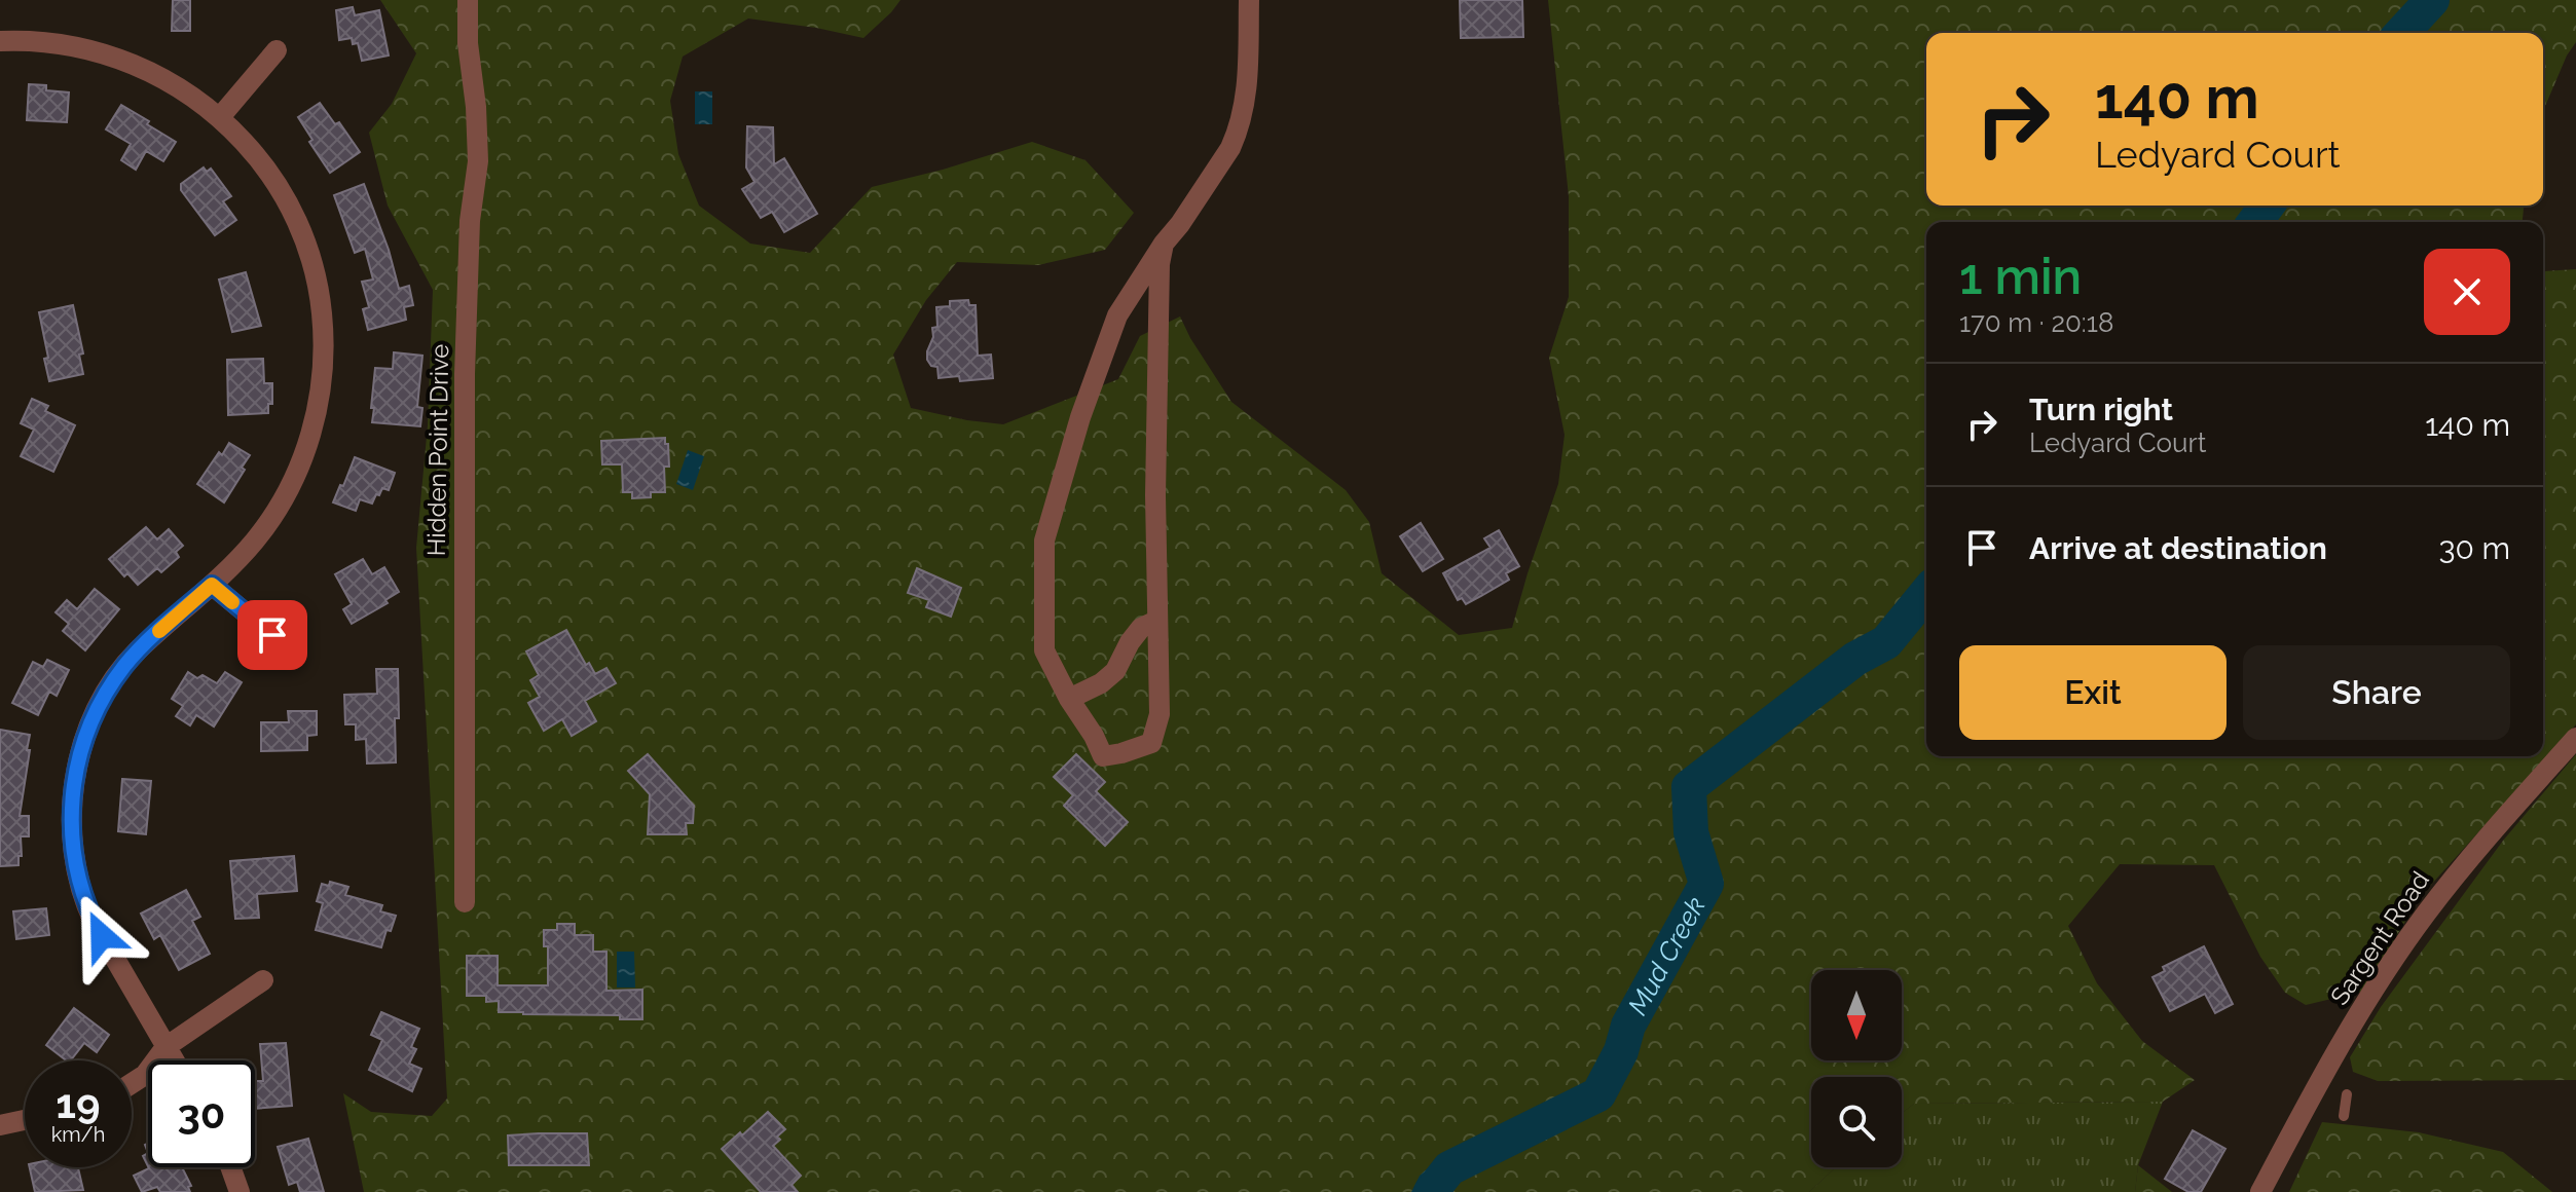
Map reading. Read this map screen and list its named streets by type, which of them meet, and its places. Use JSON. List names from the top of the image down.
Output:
{
  "streets": {
    "street": ["Hidden Point Drive", "Sargent Road"]
  },
  "water": ["Mud Creek"],
  "north": "bottom",
  "page": {
    "turn": ["140 m", "Ledyard Court"],
    "heading": ["1 min", "170 m · 20:18"],
    "list": [
      {
        "name": "Turn right",
        "note": "Ledyard Court",
        "value": "140 m"
      },
      {
        "name": "Arrive at destination",
        "value": "30 m"
      }
    ],
    "buttons": ["Exit", "Share"],
    "speed": "19 km/h",
    "limit": "30"
  }
}
